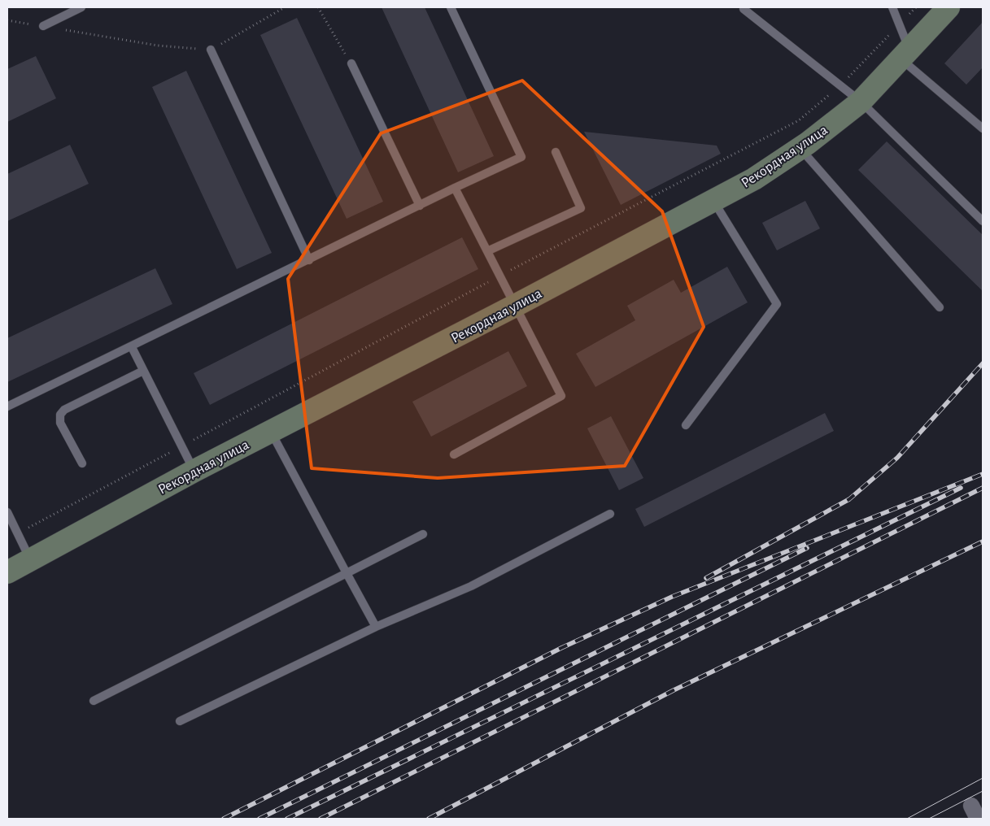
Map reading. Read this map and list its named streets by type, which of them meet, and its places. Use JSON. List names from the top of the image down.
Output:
{
  "streets": {
    "main road": ["Рекордная улица"]
  }
}
